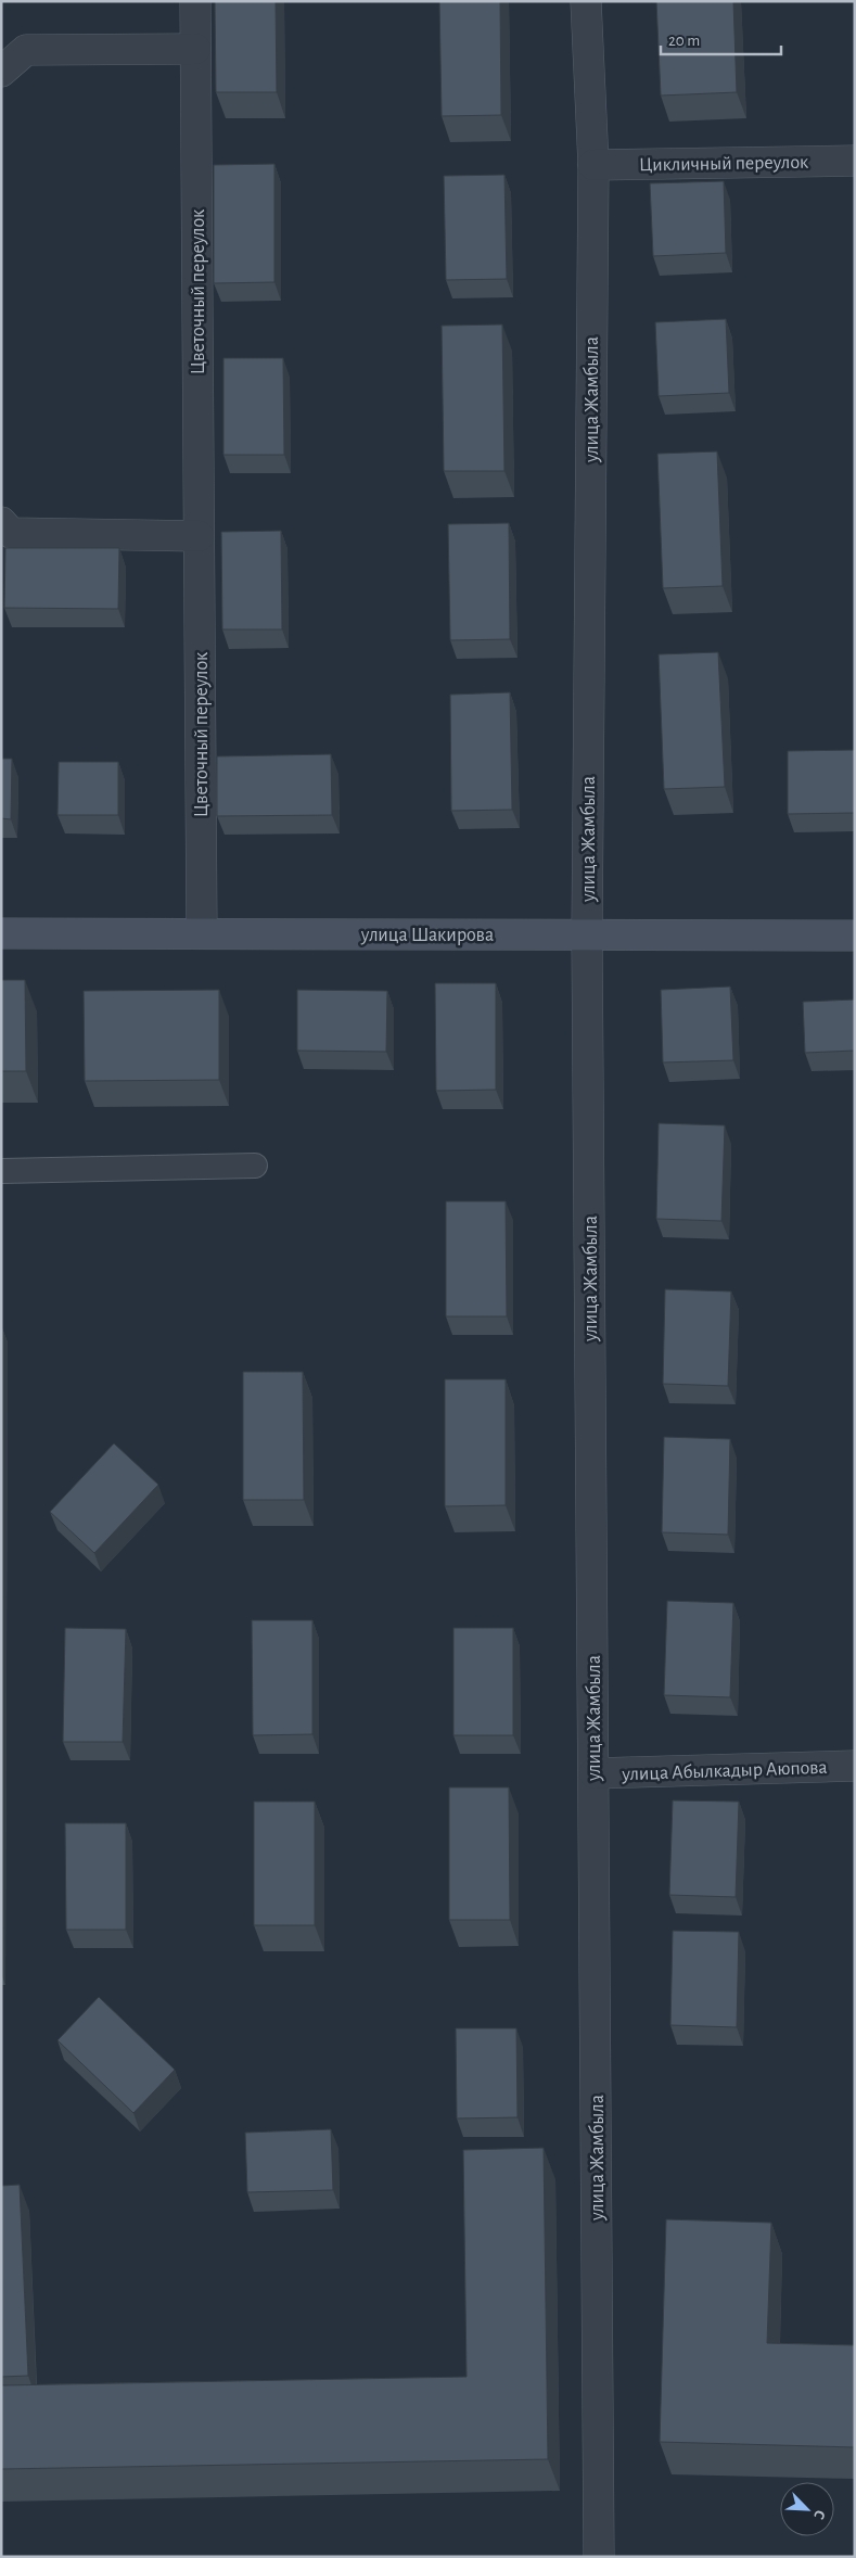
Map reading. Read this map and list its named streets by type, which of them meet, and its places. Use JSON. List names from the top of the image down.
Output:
{
  "streets": {
    "street": [
      "Цикличный переулок",
      "Цветочный переулок",
      "улица Жамбыла",
      "улица Шакирова",
      "улица Абылкадыр Аюпова"
    ]
  },
  "crossings": [
    ["Цикличный переулок", "улица Жамбыла"],
    ["Цветочный переулок", "улица Шакирова"],
    ["улица Жамбыла", "улица Шакирова"],
    ["улица Жамбыла", "улица Абылкадыр Аюпова"]
  ],
  "scale_bar": "20 m",
  "north": "bottom right"
}
